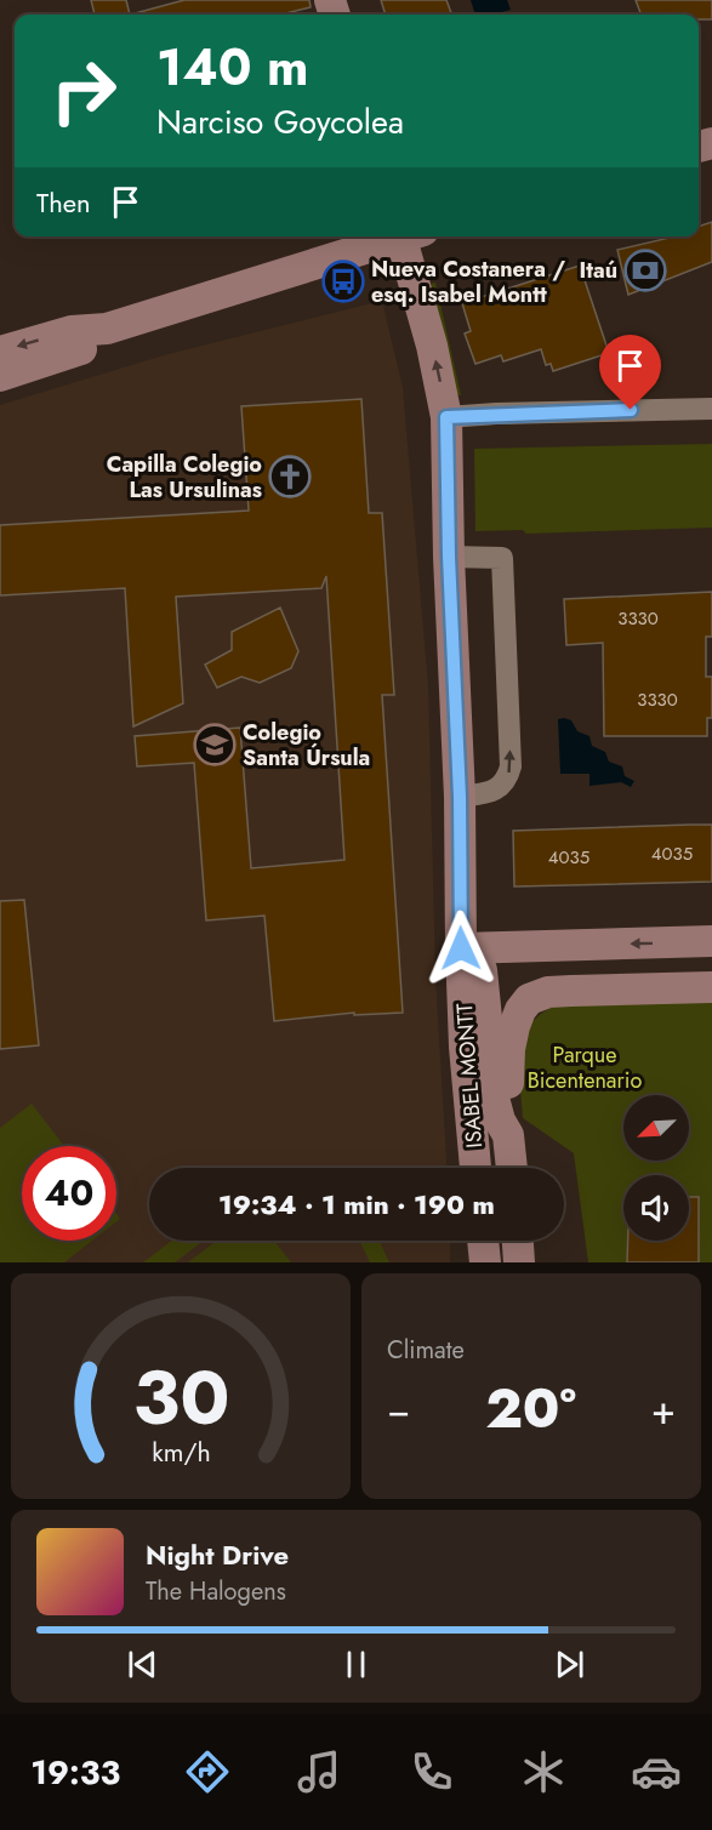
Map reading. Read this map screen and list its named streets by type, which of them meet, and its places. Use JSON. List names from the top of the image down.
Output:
{
  "streets": {
    "main road": ["ISABEL MONTT"]
  },
  "parks": ["Parque Bicentenario"],
  "places": {
    "bank": ["Itaú"],
    "bus stop": ["Nueva Costanera / esq. Isabel Montt"],
    "church": ["Capilla Colegio Las Ursulinas"],
    "school or university": ["Colegio Santa Úrsula"]
  },
  "house_numbers": [
    "3330",
    "3330",
    "4035",
    "4035"
  ],
  "north": "bottom left",
  "page": {
    "turn": ["140 m", "Narciso Goycolea"],
    "then": "Then",
    "limit": "40",
    "trip": "19:34 · 1 min · 190 m",
    "tile": "Climate",
    "heat": ["−", "20°", "+"],
    "song": ["Night Drive", "The Halogens"],
    "tabs": "19:33",
    "gauge": ["30", "km/h"]
  }
}
